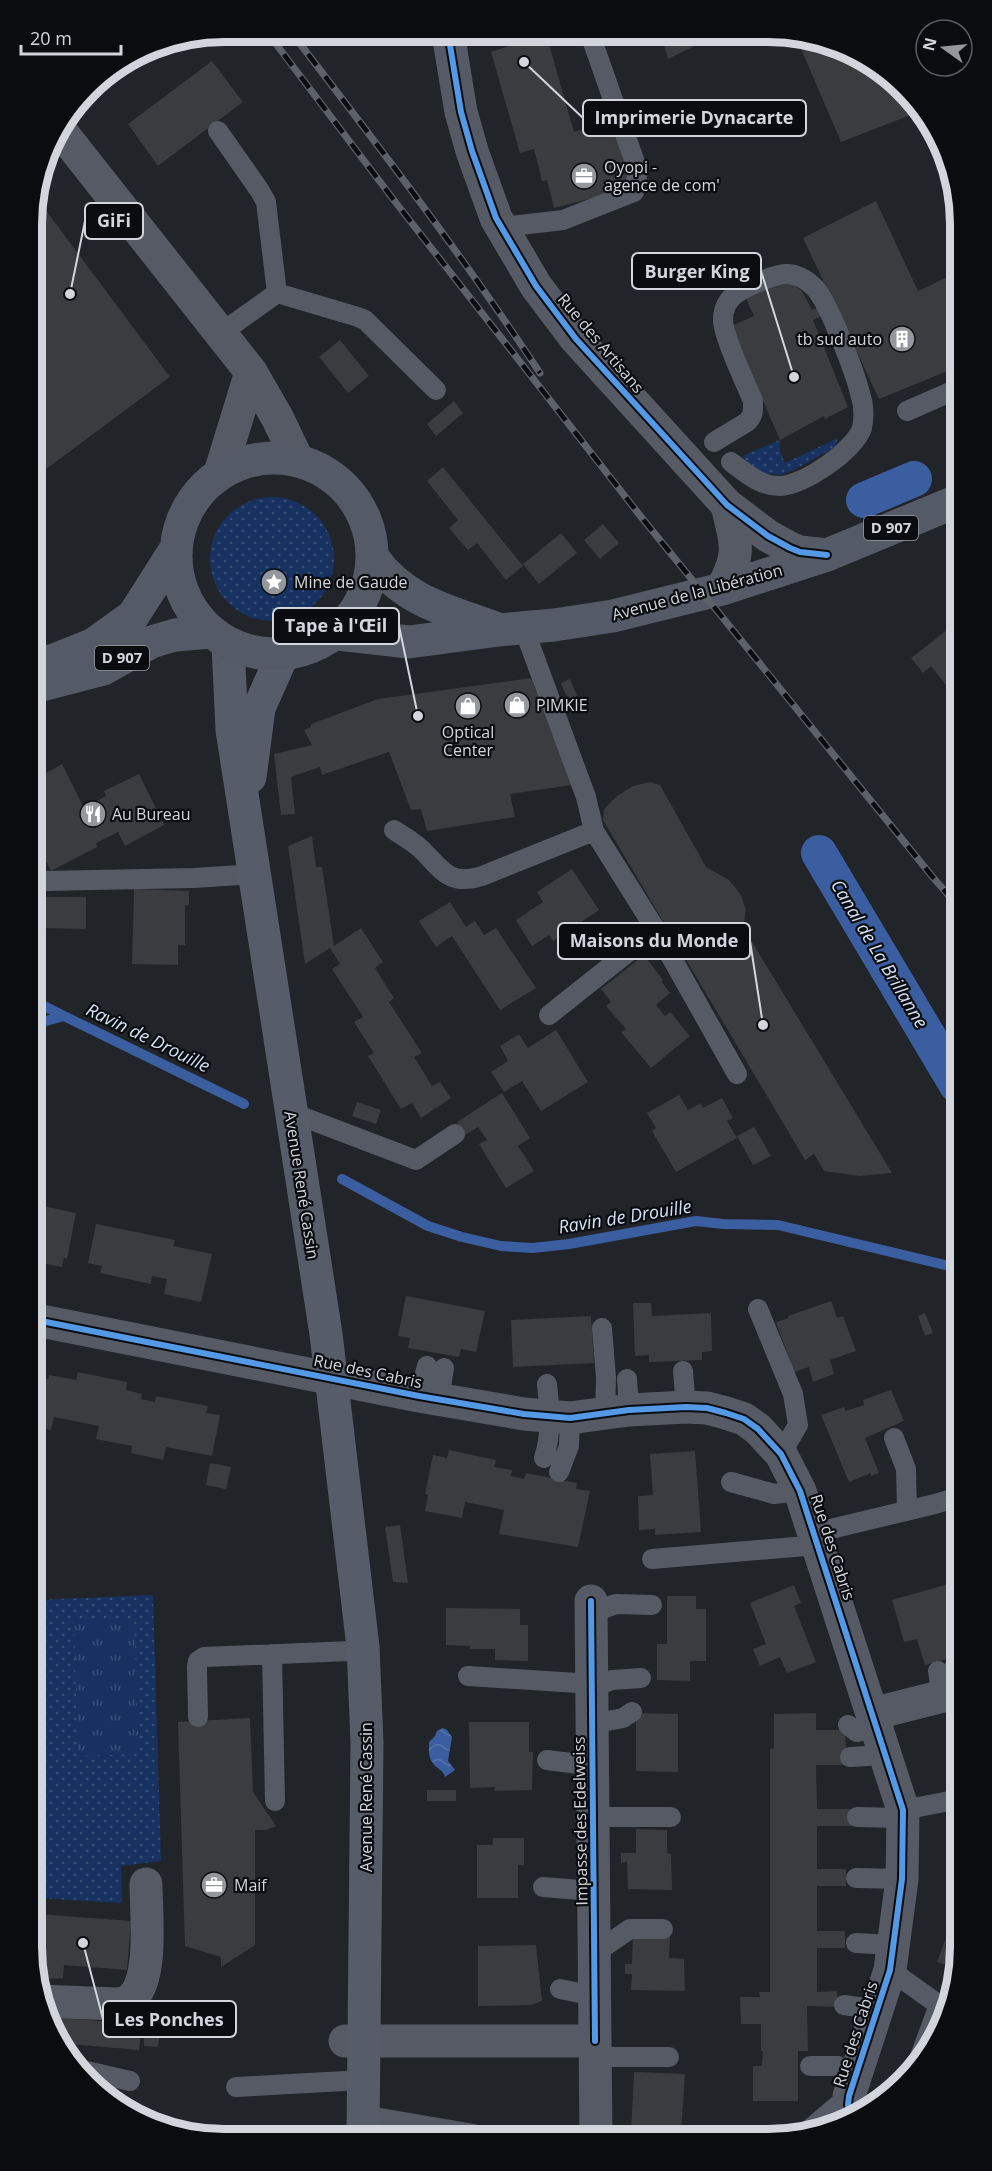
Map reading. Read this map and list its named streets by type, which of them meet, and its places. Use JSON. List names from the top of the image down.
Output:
{
  "streets": {
    "main road": ["D 907", "Avenue de la Libération", "Avenue René Cassin"],
    "street": ["Rue des Artisans", "Rue des Cabris", "Impasse des Edelweiss"]
  },
  "crossings": [
    ["Rue des Artisans", "Avenue de la Libération"],
    ["D 907", "Avenue de la Libération"],
    ["D 907", "Avenue René Cassin"],
    ["Avenue de la Libération", "Avenue René Cassin"],
    ["Avenue René Cassin", "Rue des Cabris"]
  ],
  "water": ["Canal de La Brillanne", "Ravin de Drouille"],
  "places": {
    "other": [
      "Imprimerie Dynacarte",
      "GiFi",
      "Burger King",
      "Tape à l'Œil",
      "Maisons du Monde",
      "Les Ponches"
    ],
    "office": ["Oyopi - agence de com'", "Maif"],
    "building": ["tb sud auto"],
    "place": ["Mine de Gaude"],
    "shop": ["PIMKIE", "Optical Center"],
    "restaurant": ["Au Bureau"]
  },
  "scale_bar": "20 m",
  "north": "left"
}
